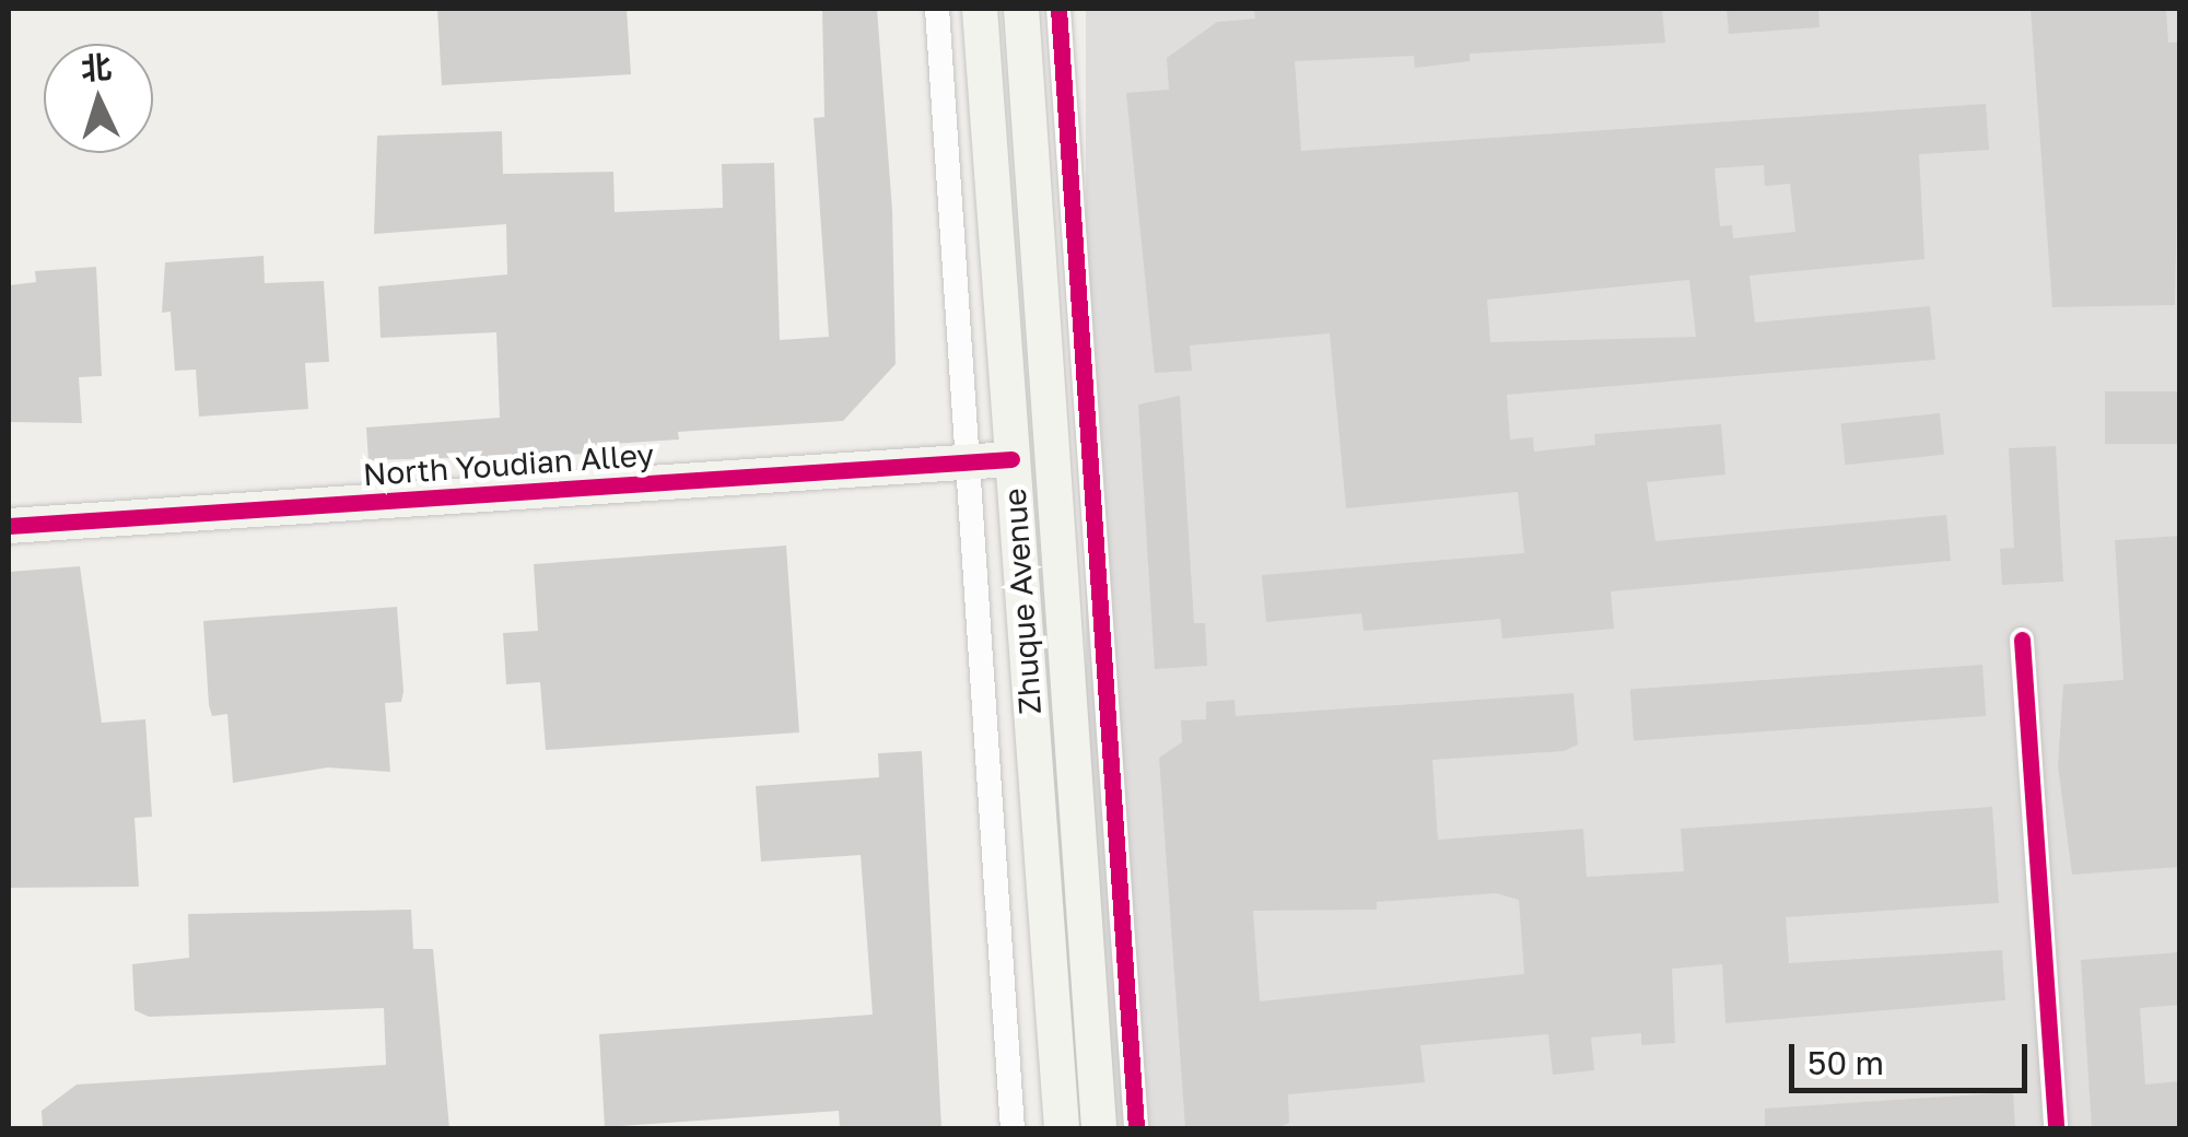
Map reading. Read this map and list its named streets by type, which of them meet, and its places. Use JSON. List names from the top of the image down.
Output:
{
  "streets": {
    "main road": ["North Youdian Alley", "Zhuque Avenue"]
  },
  "crossings": [
    ["North Youdian Alley", "Zhuque Avenue"]
  ],
  "scale_bar": "50 m",
  "north": "top"
}
